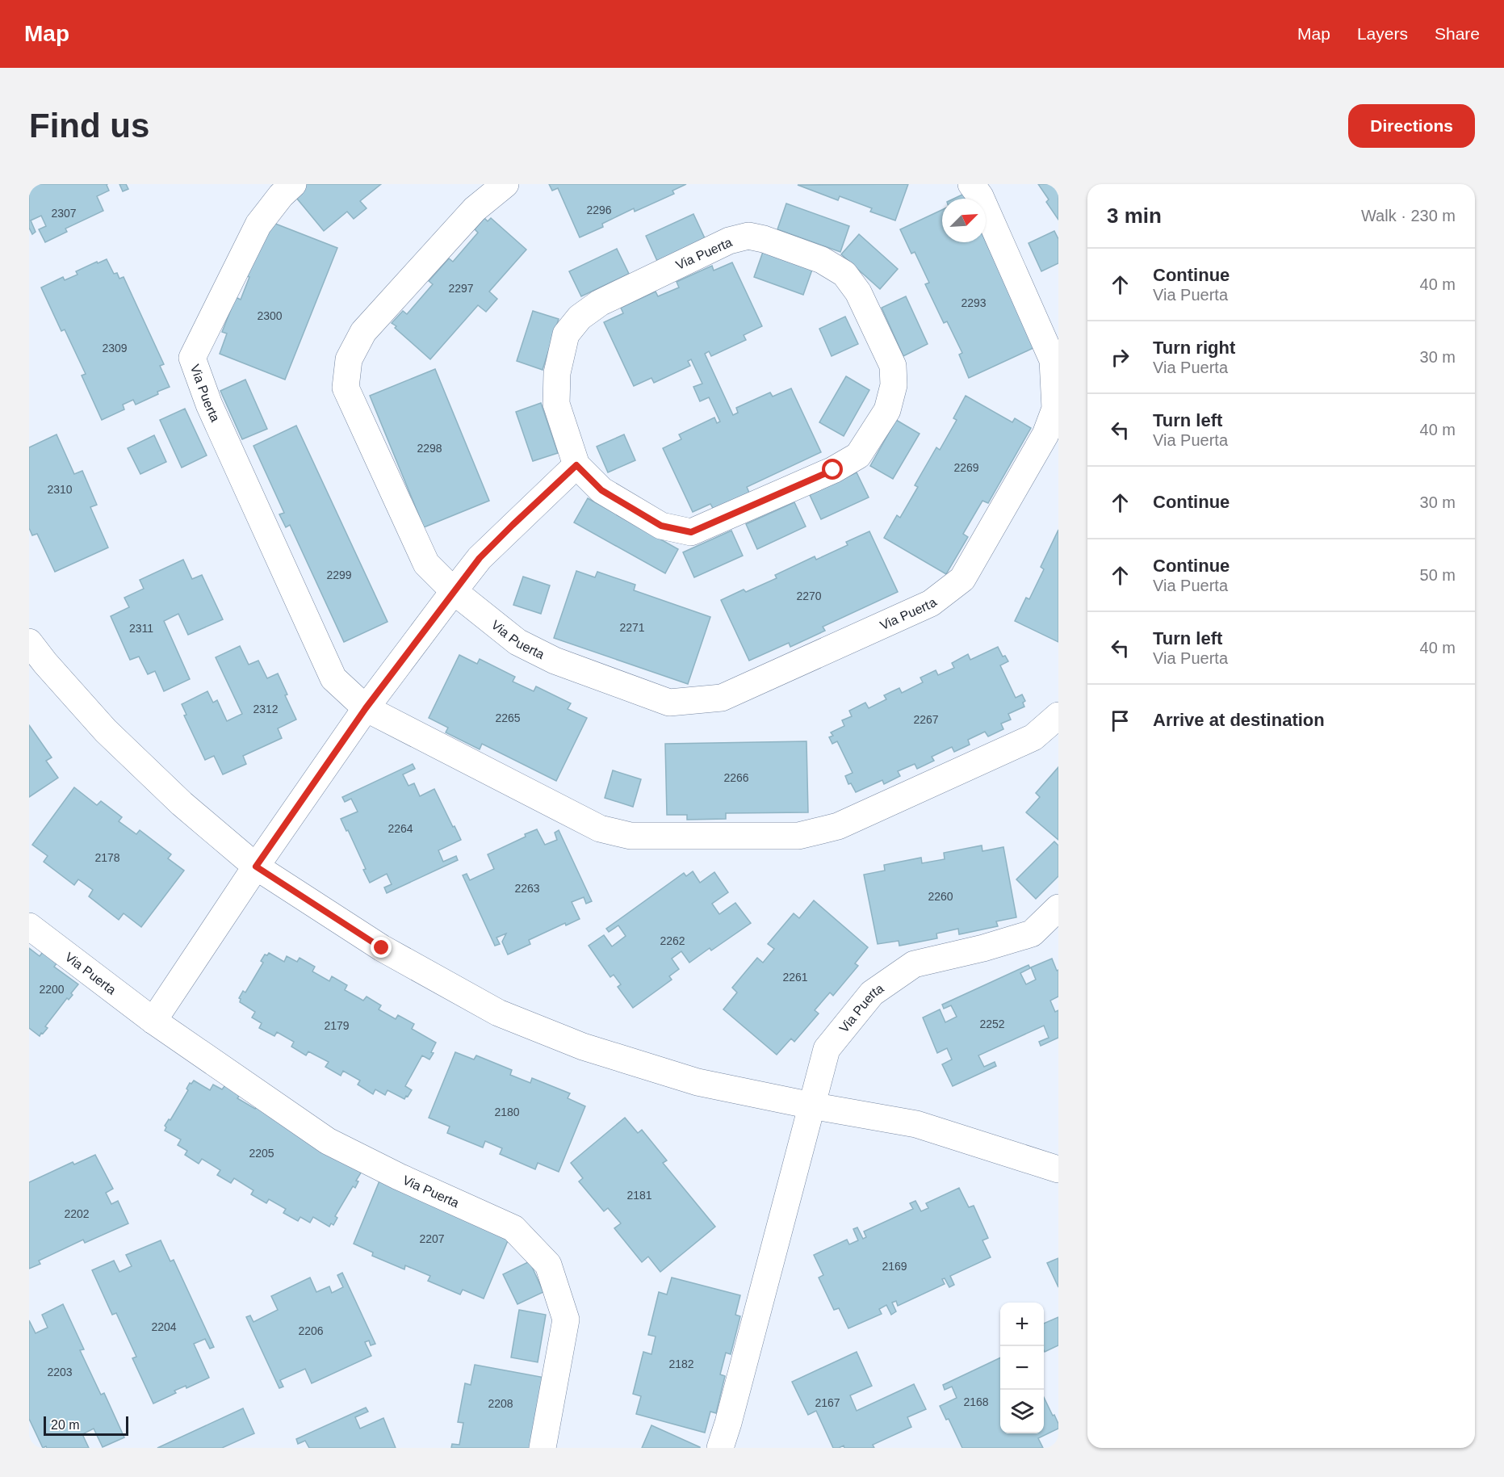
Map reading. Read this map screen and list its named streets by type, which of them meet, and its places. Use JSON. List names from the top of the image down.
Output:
{
  "streets": {
    "street": ["Via Puerta"]
  },
  "house_numbers": [
    "2296",
    "2307",
    "2297",
    "2293",
    "2300",
    "2309",
    "2298",
    "2269",
    "2310",
    "2299",
    "2270",
    "2271",
    "2311",
    "2312",
    "2265",
    "2267",
    "2266",
    "2264",
    "2178",
    "2263",
    "2260",
    "2262",
    "2261",
    "2200",
    "2252",
    "2179",
    "2180",
    "2205",
    "2181",
    "2202",
    "2207",
    "2169",
    "2204",
    "2206",
    "2182",
    "2203",
    "2168",
    "2167",
    "2208"
  ],
  "scale_bar": "20 m",
  "north": "top right",
  "page": {
    "header": "Map",
    "nav": ["Map", "Layers", "Share"],
    "buttons": "Directions",
    "title": "Find us",
    "heading": ["3 min", "Walk · 230 m"],
    "list": [
      ["Continue", "Via Puerta", "40 m"],
      ["Turn right", "Via Puerta", "30 m"],
      ["Turn left", "Via Puerta", "40 m"],
      ["Continue", "30 m"],
      ["Continue", "Via Puerta", "50 m"],
      ["Turn left", "Via Puerta", "40 m"],
      "Arrive at destination"
    ],
    "map_buttons": ["+", "−"],
    "scale": "20 m"
  }
}
